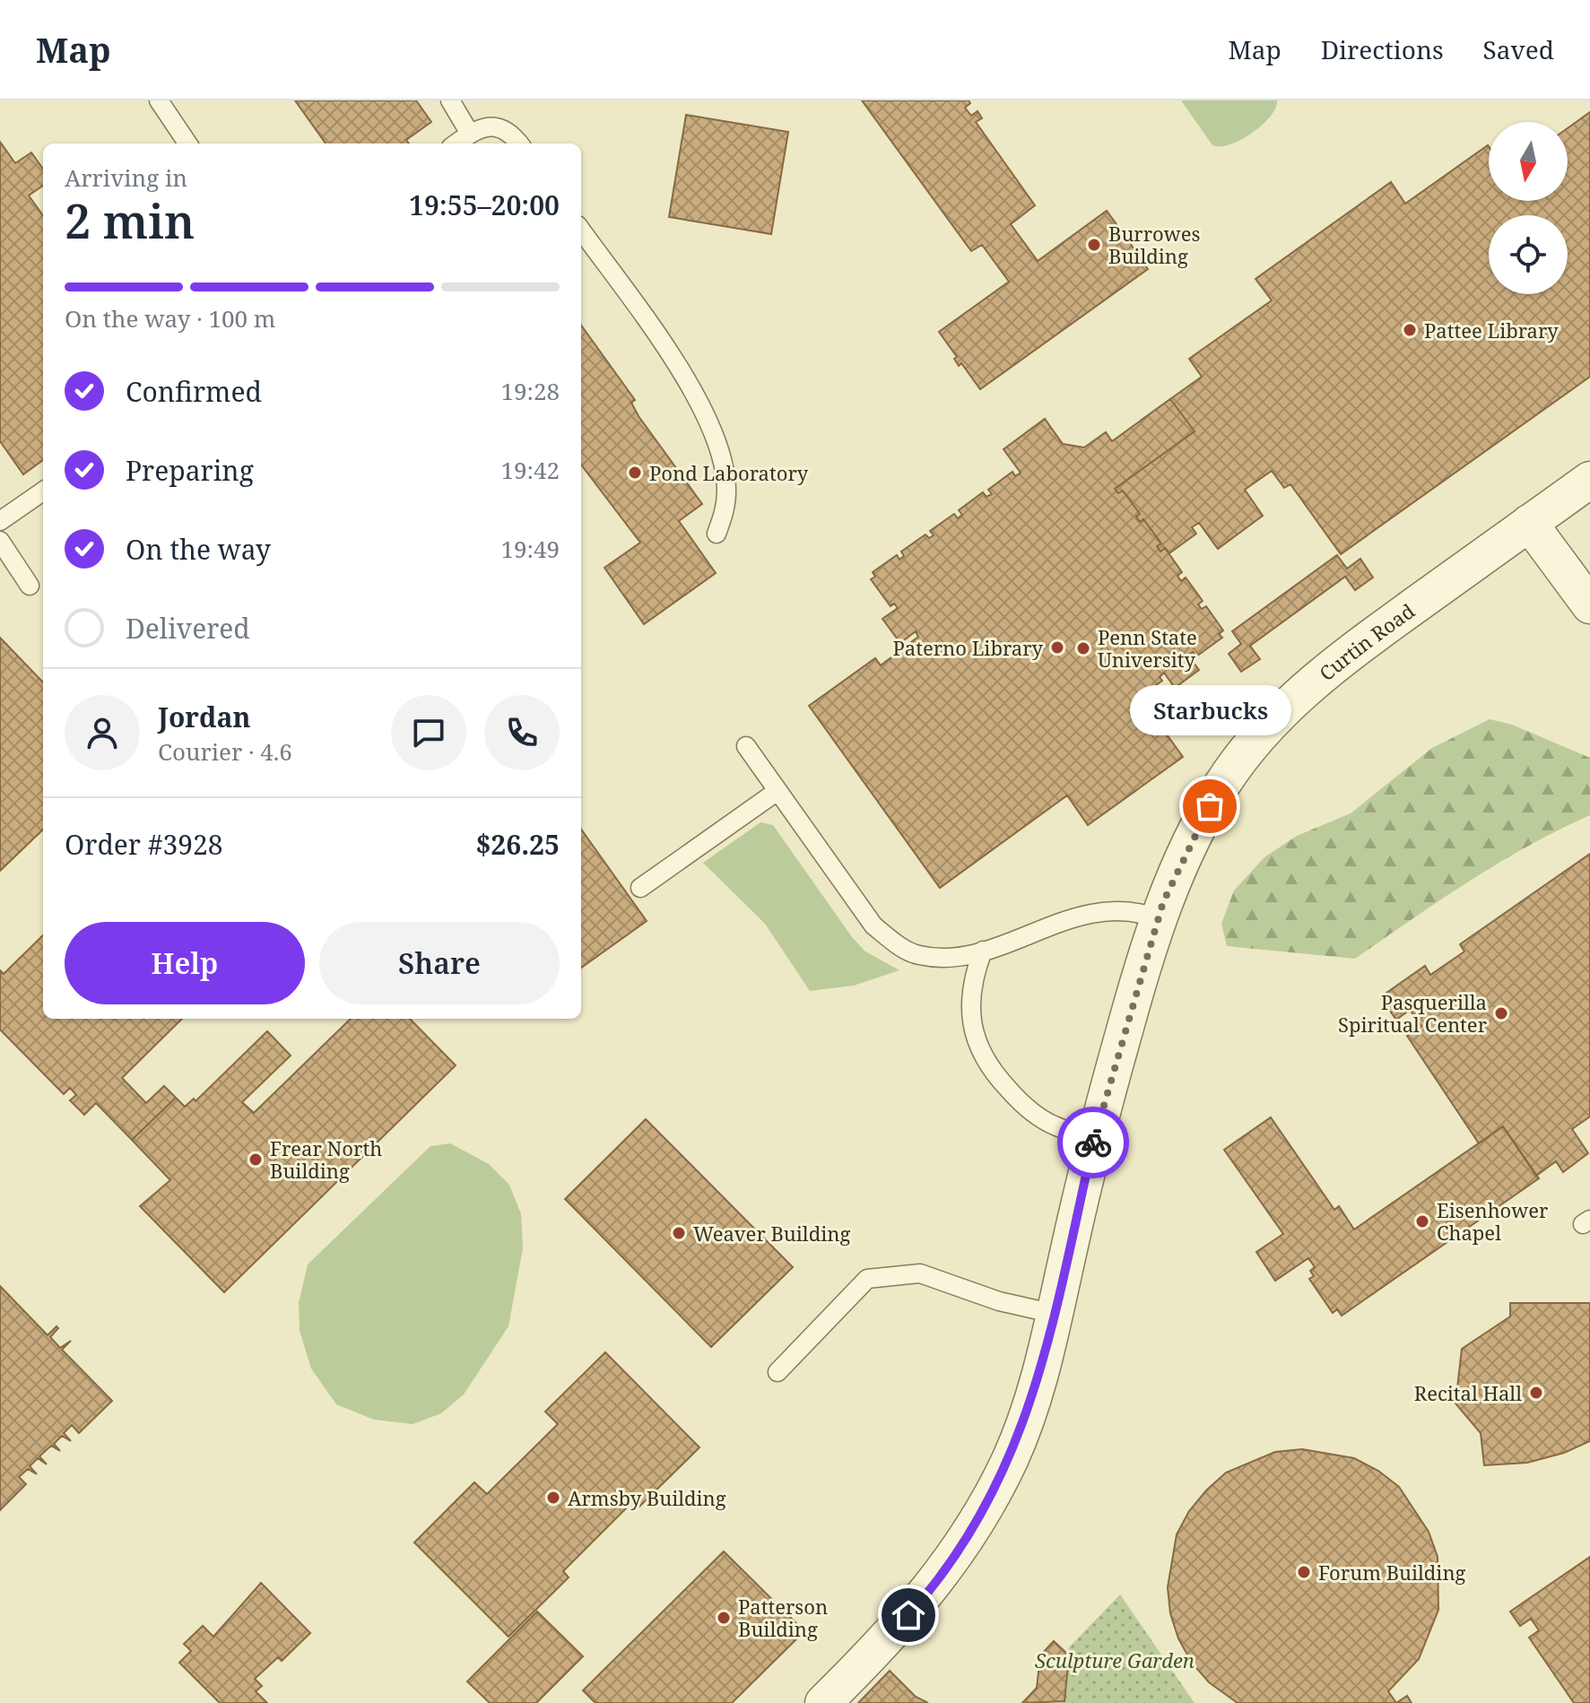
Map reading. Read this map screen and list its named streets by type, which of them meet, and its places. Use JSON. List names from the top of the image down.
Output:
{
  "streets": {
    "street": ["Curtin Road"]
  },
  "parks": ["Sculpture Garden"],
  "places": [
    "Burrowes Building",
    "Pattee Library",
    "Pond Laboratory",
    "Paterno Library",
    "Penn State University",
    "Starbucks",
    "Pasquerilla Spiritual Center",
    "Frear North Building",
    "Eisenhower Chapel",
    "Weaver Building",
    "Recital Hall",
    "Armsby Building",
    "Forum Building",
    "Patterson Building"
  ],
  "north": "bottom",
  "page": {
    "header": "Map",
    "nav": ["Map", "Directions", "Saved"],
    "heading": ["2 min", "Arriving in", "19:55–20:00"],
    "panel": [
      "Jordan",
      "Courier · 4.6",
      "Order #3928",
      "$26.25"
    ],
    "bar": "On the way · 100 m",
    "list": [
      ["Confirmed", "19:28"],
      ["Preparing", "19:42"],
      ["On the way", "19:49"],
      "Delivered"
    ],
    "bubble": "Starbucks",
    "buttons": ["Help", "Share"]
  }
}
